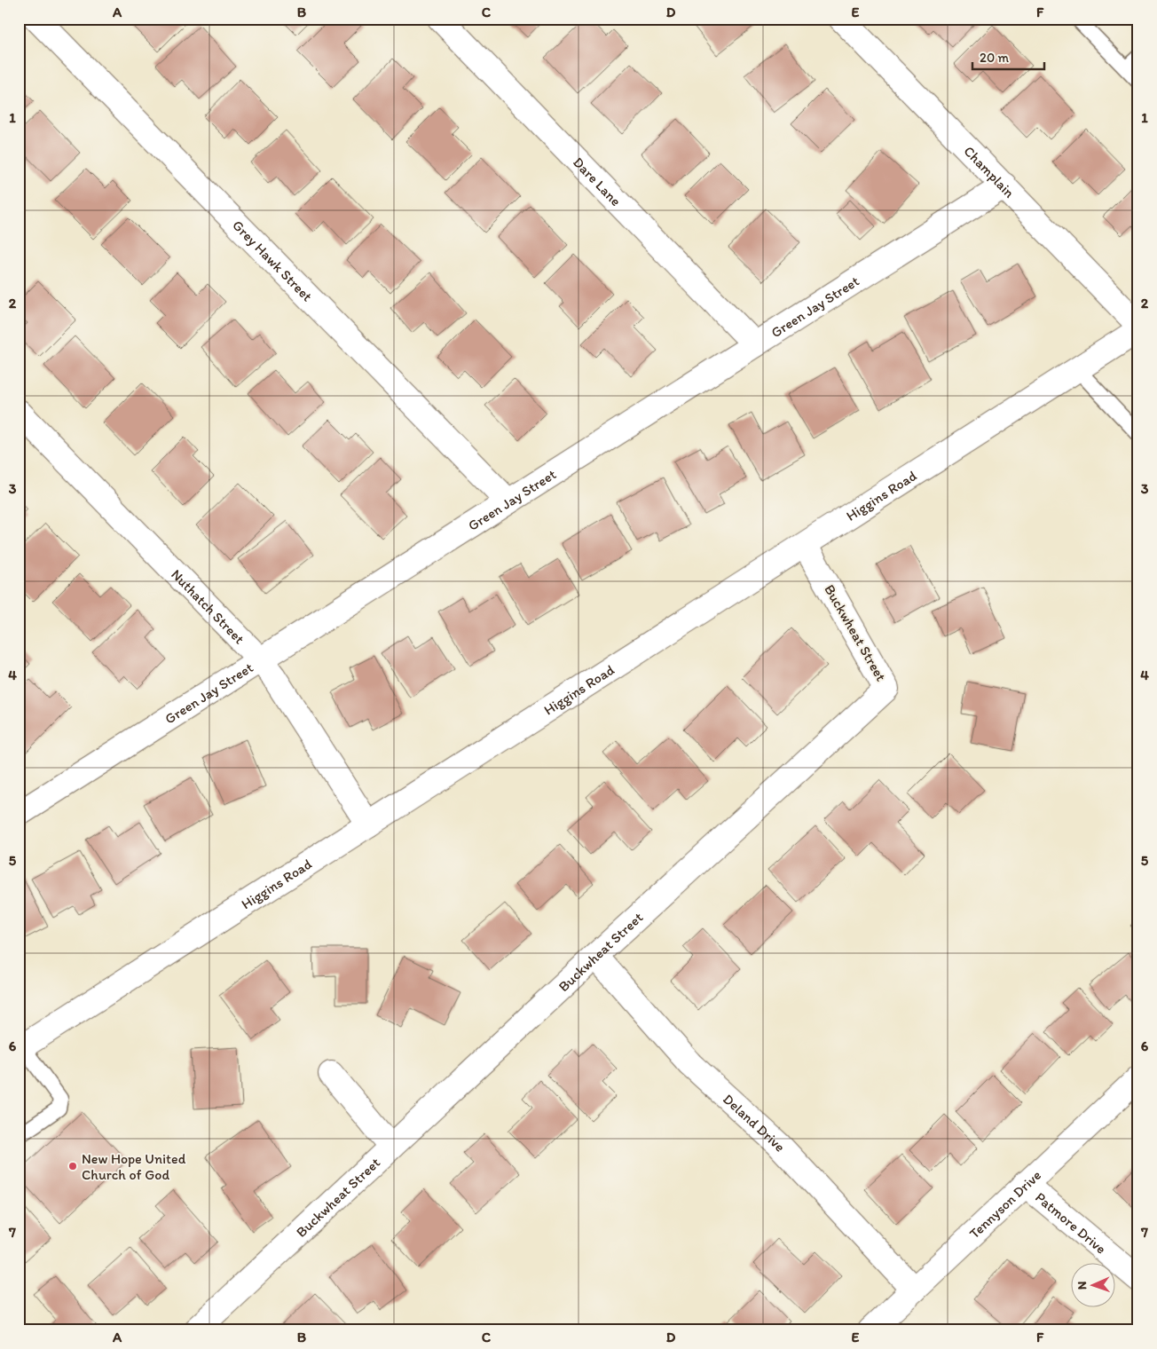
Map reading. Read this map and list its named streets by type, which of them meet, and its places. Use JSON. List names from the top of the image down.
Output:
{
  "streets": {
    "street": [
      "Champlain",
      "Dare Lane",
      "Grey Hawk Street",
      "Green Jay Street",
      "Higgins Road",
      "Nuthatch Street",
      "Buckwheat Street",
      "Deland Drive",
      "Tennyson Drive",
      "Patmore Drive"
    ]
  },
  "crossings": [
    ["Champlain", "Green Jay Street"],
    ["Dare Lane", "Green Jay Street"],
    ["Grey Hawk Street", "Green Jay Street"],
    ["Green Jay Street", "Nuthatch Street"],
    ["Higgins Road", "Nuthatch Street"],
    ["Higgins Road", "Buckwheat Street"],
    ["Buckwheat Street", "Deland Drive"],
    ["Deland Drive", "Tennyson Drive"],
    ["Tennyson Drive", "Patmore Drive"]
  ],
  "places": ["New Hope United Church of God"],
  "scale_bar": "20 m",
  "north": "left",
  "grid": {
    "columns": [
      "A",
      "B",
      "C",
      "D",
      "E",
      "F"
    ],
    "rows": [
      "1",
      "2",
      "3",
      "4",
      "5",
      "6",
      "7"
    ]
  }
}
